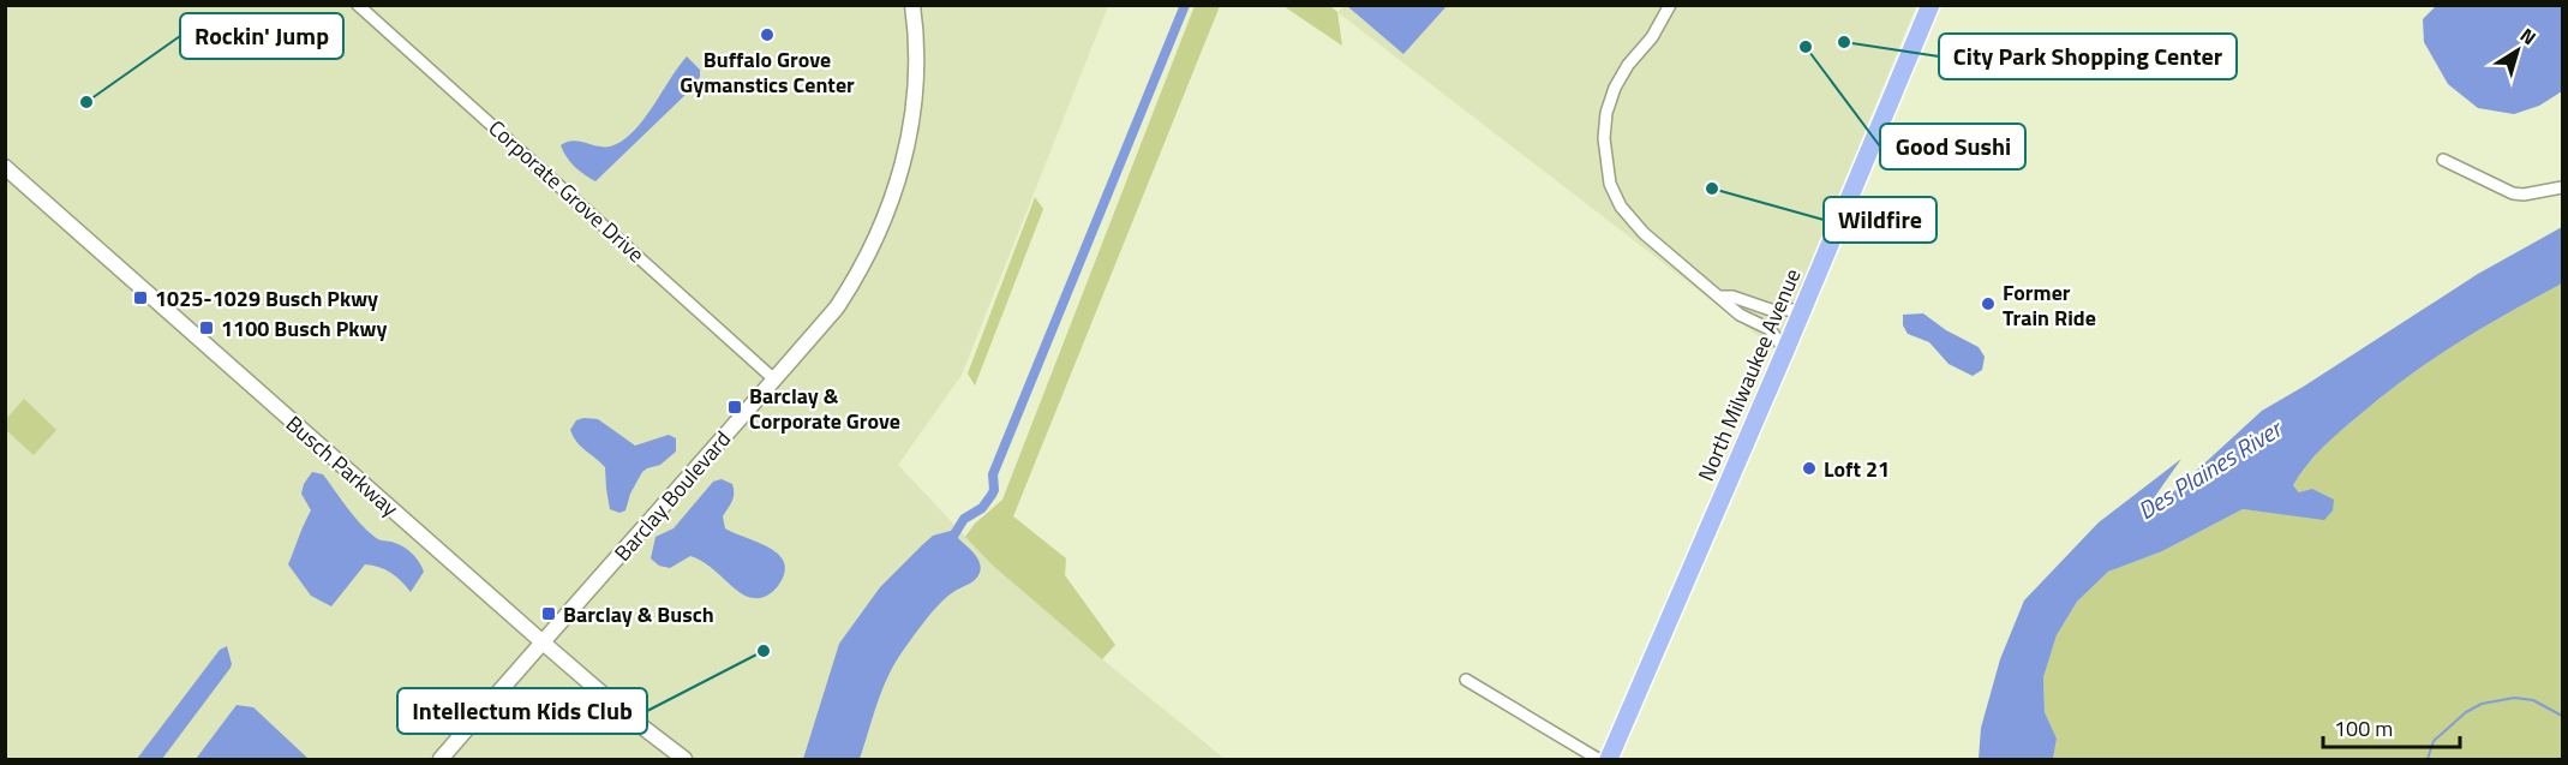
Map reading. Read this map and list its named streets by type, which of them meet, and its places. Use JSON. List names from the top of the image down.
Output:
{
  "streets": {
    "main road": ["North Milwaukee Avenue"],
    "street": ["Corporate Grove Drive", "Busch Parkway", "Barclay Boulevard"]
  },
  "crossings": [
    ["Corporate Grove Drive", "Barclay Boulevard"],
    ["Busch Parkway", "Barclay Boulevard"]
  ],
  "water": ["Des Plaines River"],
  "places": {
    "other": [
      "Buffalo Grove Gymanstics Center",
      "City Park Shopping Center",
      "Good Sushi",
      "Rockin' Jump",
      "Wildfire",
      "Former Train Ride",
      "Loft 21",
      "Intellectum Kids Club"
    ],
    "transit": [
      "1025-1029 Busch Pkwy",
      "1100 Busch Pkwy",
      "Barclay & Corporate Grove",
      "Barclay & Busch"
    ]
  },
  "scale_bar": "100 m",
  "north": "top right"
}
